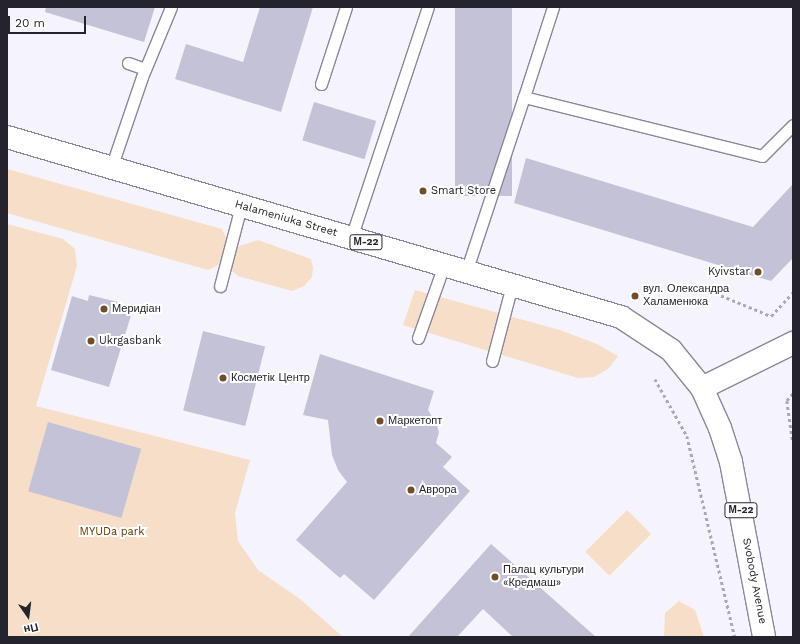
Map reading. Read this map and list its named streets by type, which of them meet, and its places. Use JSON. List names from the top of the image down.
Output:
{
  "streets": {
    "main road": ["Halameniuka Street", "М-22", "Svobody Avenue"]
  },
  "crossings": [
    ["Halameniuka Street", "Svobody Avenue"]
  ],
  "parks": ["MYUDa park"],
  "places": [
    "Smart Store",
    "Kyivstar",
    "вул. Олександра Халаменюка",
    "Меридіан",
    "Ukrgasbank",
    "Косметік Центр",
    "Маркетопт",
    "Аврора",
    "Палац культури «Кредмаш»"
  ],
  "scale_bar": "20 m",
  "north": "bottom"
}
